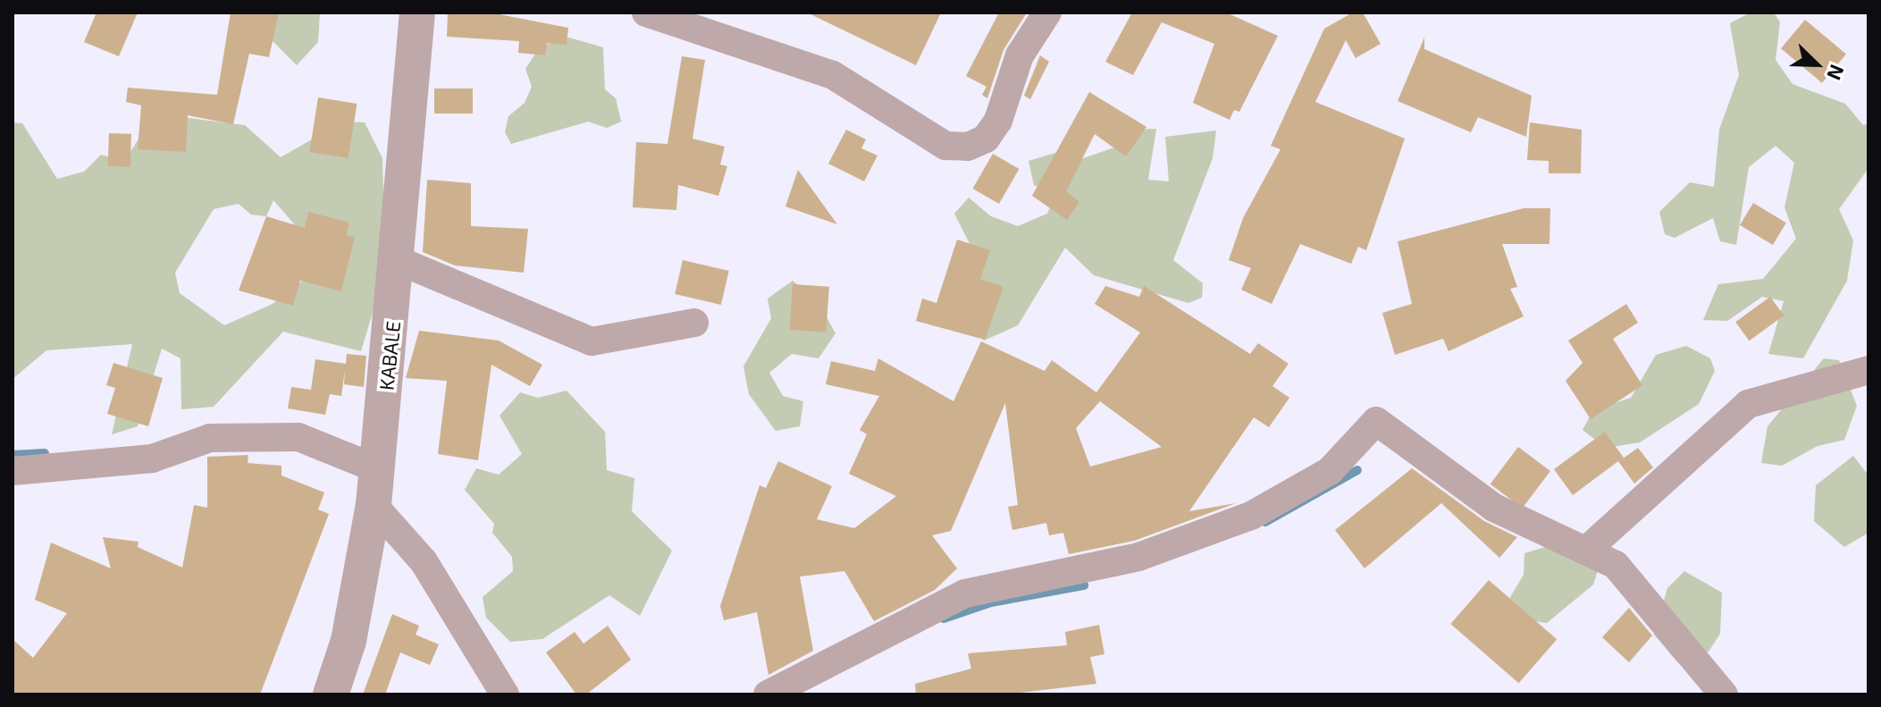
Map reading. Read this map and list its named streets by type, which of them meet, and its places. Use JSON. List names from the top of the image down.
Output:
{
  "streets": {
    "street": ["KABALE"]
  },
  "north": "bottom right"
}
